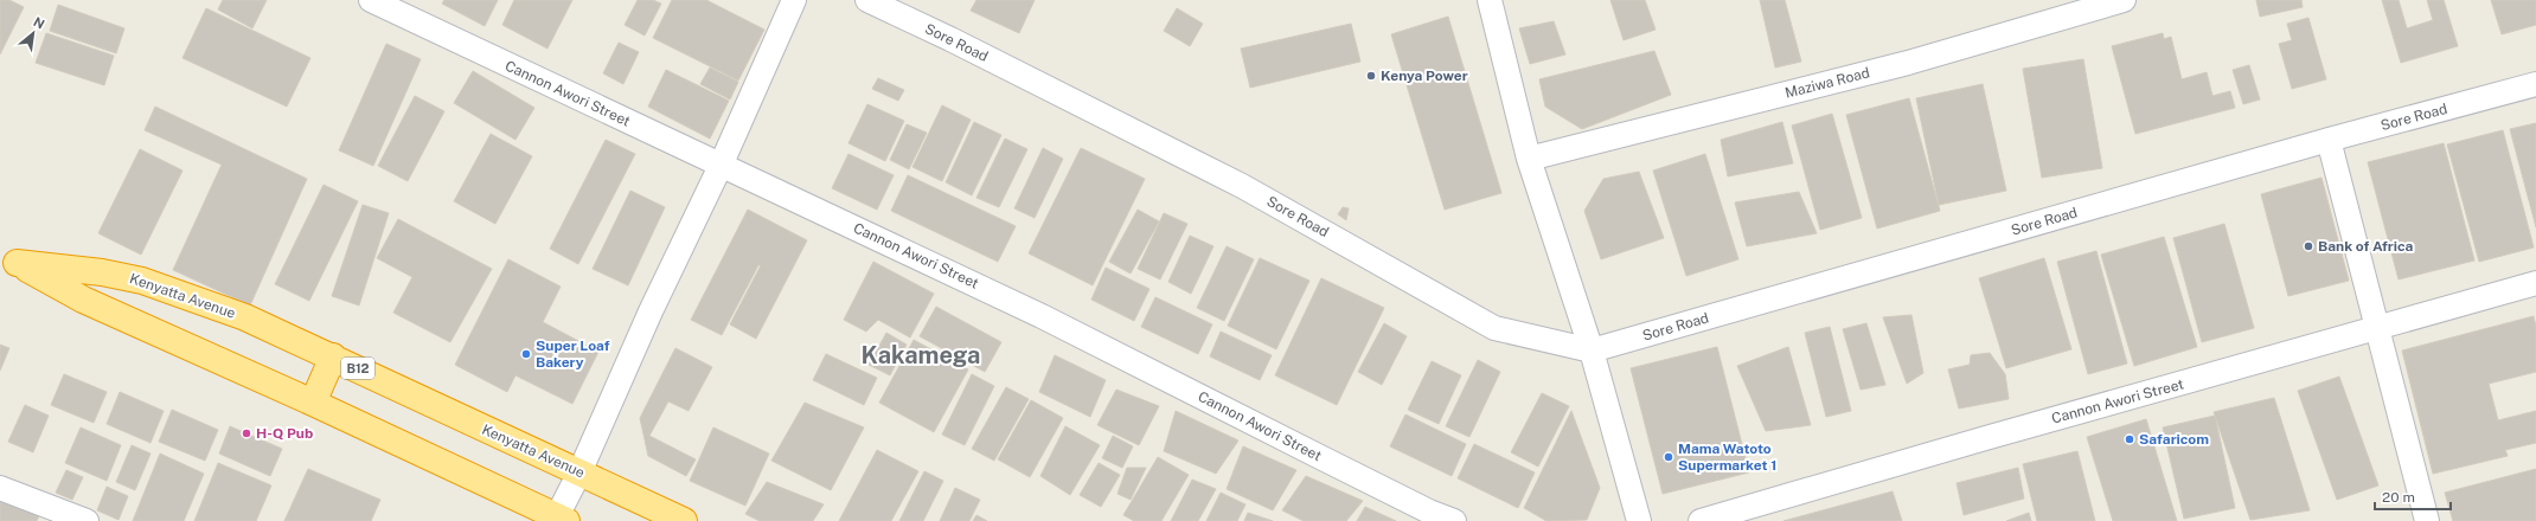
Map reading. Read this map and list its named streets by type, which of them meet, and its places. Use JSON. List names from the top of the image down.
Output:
{
  "streets": {
    "highway": ["Kenyatta Avenue", "B12"],
    "street": ["Sore Road", "Maziwa Road", "Cannon Awori Street"]
  },
  "districts": ["Kakamega"],
  "places": [
    "Kenya Power",
    "Bank of Africa",
    "Super Loaf Bakery",
    "H-Q Pub",
    "Safaricom",
    "Mama Watoto Supermarket 1"
  ],
  "scale_bar": "20 m",
  "north": "top right"
}
